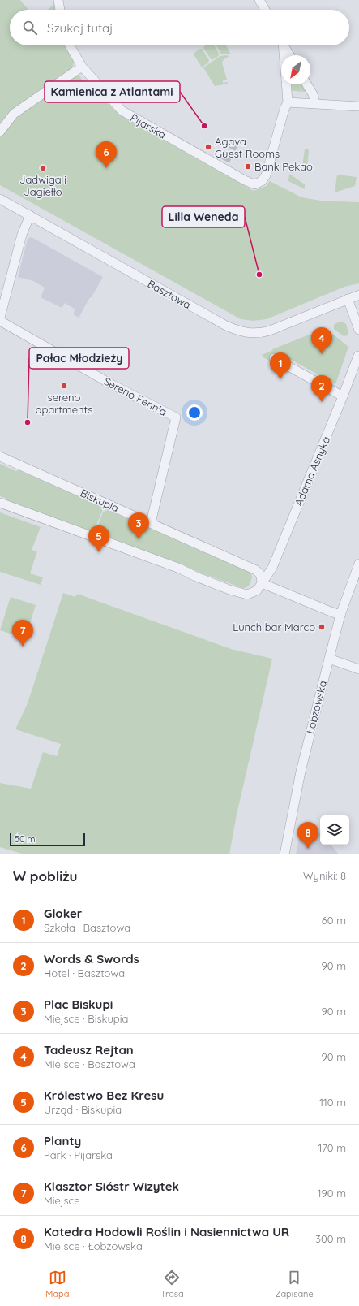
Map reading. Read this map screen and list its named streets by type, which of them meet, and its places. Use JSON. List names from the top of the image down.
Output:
{
  "streets": {
    "street": [
      "Pijarska",
      "Basztowa",
      "Sereno Fenn'a",
      "Adama Asnyka",
      "Biskupia",
      "Łobzowska"
    ]
  },
  "crossings": [
    ["Sereno Fenn'a", "Biskupia"],
    ["Adama Asnyka", "Biskupia"]
  ],
  "places": [
    "Kamienica z Atlantami",
    "Agava Guest Rooms",
    "Bank Pekao",
    "Jadwiga i Jagiełło",
    "Lilla Weneda",
    "sereno apartments",
    "Pałac Młodzieży",
    "Lunch bar Marco"
  ],
  "scale_bar": "50 m",
  "north": "bottom left",
  "page": {
    "search": "Szukaj tutaj",
    "pins": [
      "6",
      "4",
      "1",
      "2",
      "3",
      "5",
      "7",
      "8"
    ],
    "scale": "50 m",
    "heading": ["W pobliżu", "Wyniki: 8"],
    "list": [
      {
        "mark": "1",
        "name": "Gloker",
        "note": "Szkoła · Basztowa",
        "value": "60 m"
      },
      {
        "mark": "2",
        "name": "Words & Swords",
        "note": "Hotel · Basztowa",
        "value": "90 m"
      },
      {
        "mark": "3",
        "name": "Plac Biskupi",
        "note": "Miejsce · Biskupia",
        "value": "90 m"
      },
      {
        "mark": "4",
        "name": "Tadeusz Rejtan",
        "note": "Miejsce · Basztowa",
        "value": "90 m"
      },
      {
        "mark": "5",
        "name": "Królestwo Bez Kresu",
        "note": "Urząd · Biskupia",
        "value": "110 m"
      },
      {
        "mark": "6",
        "name": "Planty",
        "note": "Park · Pijarska",
        "value": "170 m"
      },
      {
        "mark": "7",
        "name": "Klasztor Sióstr Wizytek",
        "note": "Miejsce",
        "value": "190 m"
      },
      {
        "mark": "8",
        "name": "Katedra Hodowli Roślin i Nasiennictwa UR",
        "note": "Miejsce · Łobzowska",
        "value": "300 m"
      }
    ],
    "nav": ["Mapa", "Trasa", "Zapisane"]
  }
}
